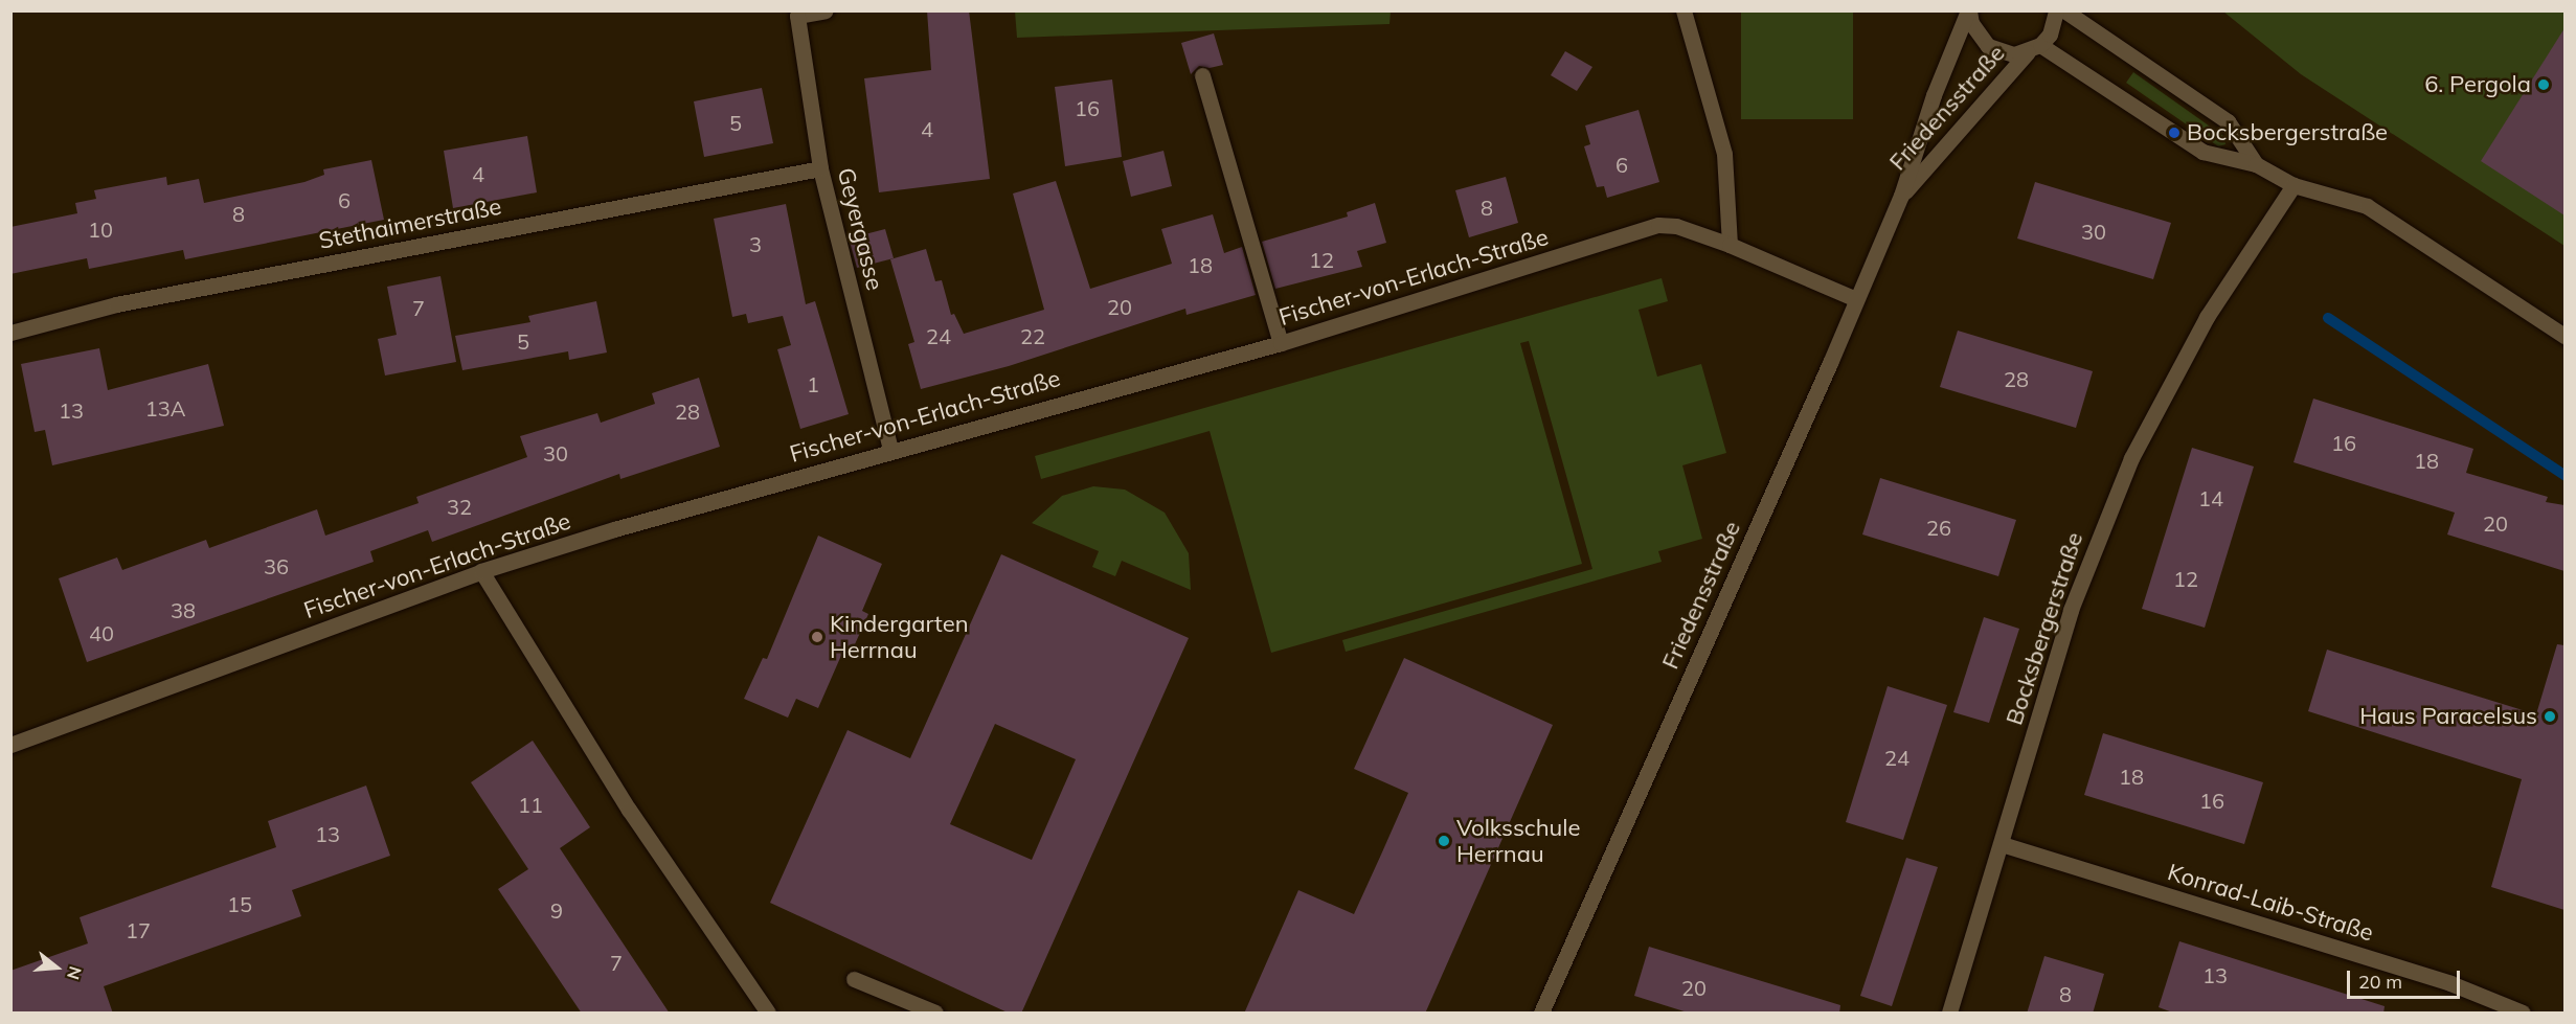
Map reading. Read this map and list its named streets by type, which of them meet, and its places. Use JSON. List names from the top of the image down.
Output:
{
  "streets": {
    "street": [
      "Friedensstraße",
      "Stethaimerstraße",
      "Geyergasse",
      "Fischer-von-Erlach-Straße",
      "Bocksbergerstraße",
      "Konrad-Laib-Straße"
    ]
  },
  "crossings": [
    ["Friedensstraße", "Fischer-von-Erlach-Straße"],
    ["Stethaimerstraße", "Geyergasse"],
    ["Geyergasse", "Fischer-von-Erlach-Straße"],
    ["Bocksbergerstraße", "Konrad-Laib-Straße"]
  ],
  "places": [
    "6. Pergola",
    "Bocksbergerstraße",
    "Kindergarten Herrnau",
    "Haus Paracelsus",
    "Volksschule Herrnau"
  ],
  "house_numbers": [
    "16",
    "5",
    "4",
    "6",
    "4",
    "6",
    "8",
    "8",
    "10",
    "30",
    "3",
    "12",
    "18",
    "20",
    "7",
    "24",
    "22",
    "5",
    "28",
    "1",
    "13A",
    "13",
    "28",
    "16",
    "30",
    "18",
    "14",
    "32",
    "20",
    "26",
    "36",
    "12",
    "38",
    "40",
    "24",
    "18",
    "16",
    "11",
    "13",
    "15",
    "9",
    "17",
    "7",
    "13",
    "20",
    "8"
  ],
  "scale_bar": "20 m",
  "north": "right"
}
